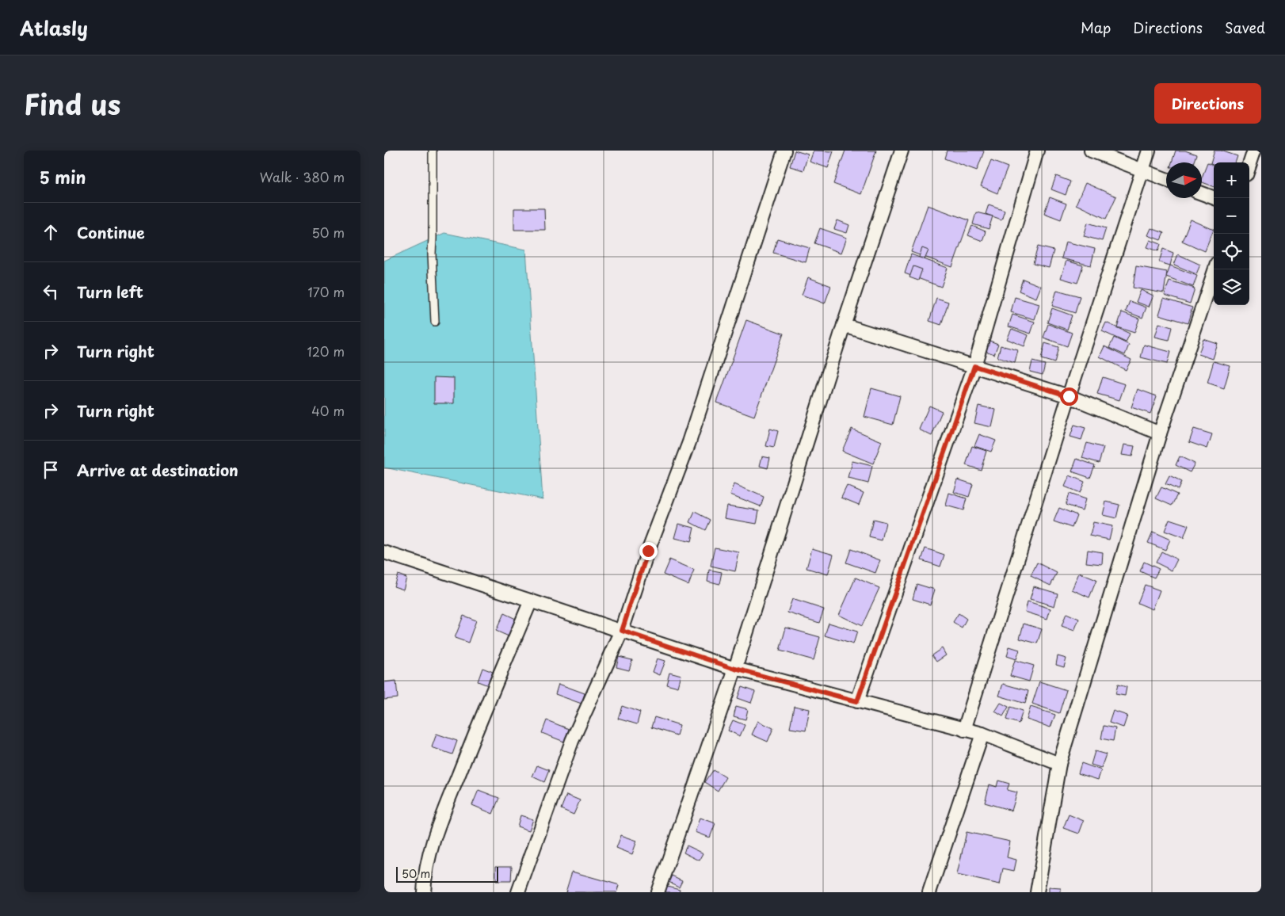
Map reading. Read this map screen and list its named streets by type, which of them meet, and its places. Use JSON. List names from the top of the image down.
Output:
{
  "scale_bar": "50 m",
  "north": "right",
  "page": {
    "header": "Atlasly",
    "nav": ["Map", "Directions", "Saved"],
    "title": "Find us",
    "buttons": "Directions",
    "heading": ["5 min", "Walk · 380 m"],
    "map_buttons": ["+", "−"],
    "list": [
      ["Continue", "50 m"],
      ["Turn left", "170 m"],
      ["Turn right", "120 m"],
      ["Turn right", "40 m"],
      "Arrive at destination"
    ],
    "scale": "50 m"
  }
}
